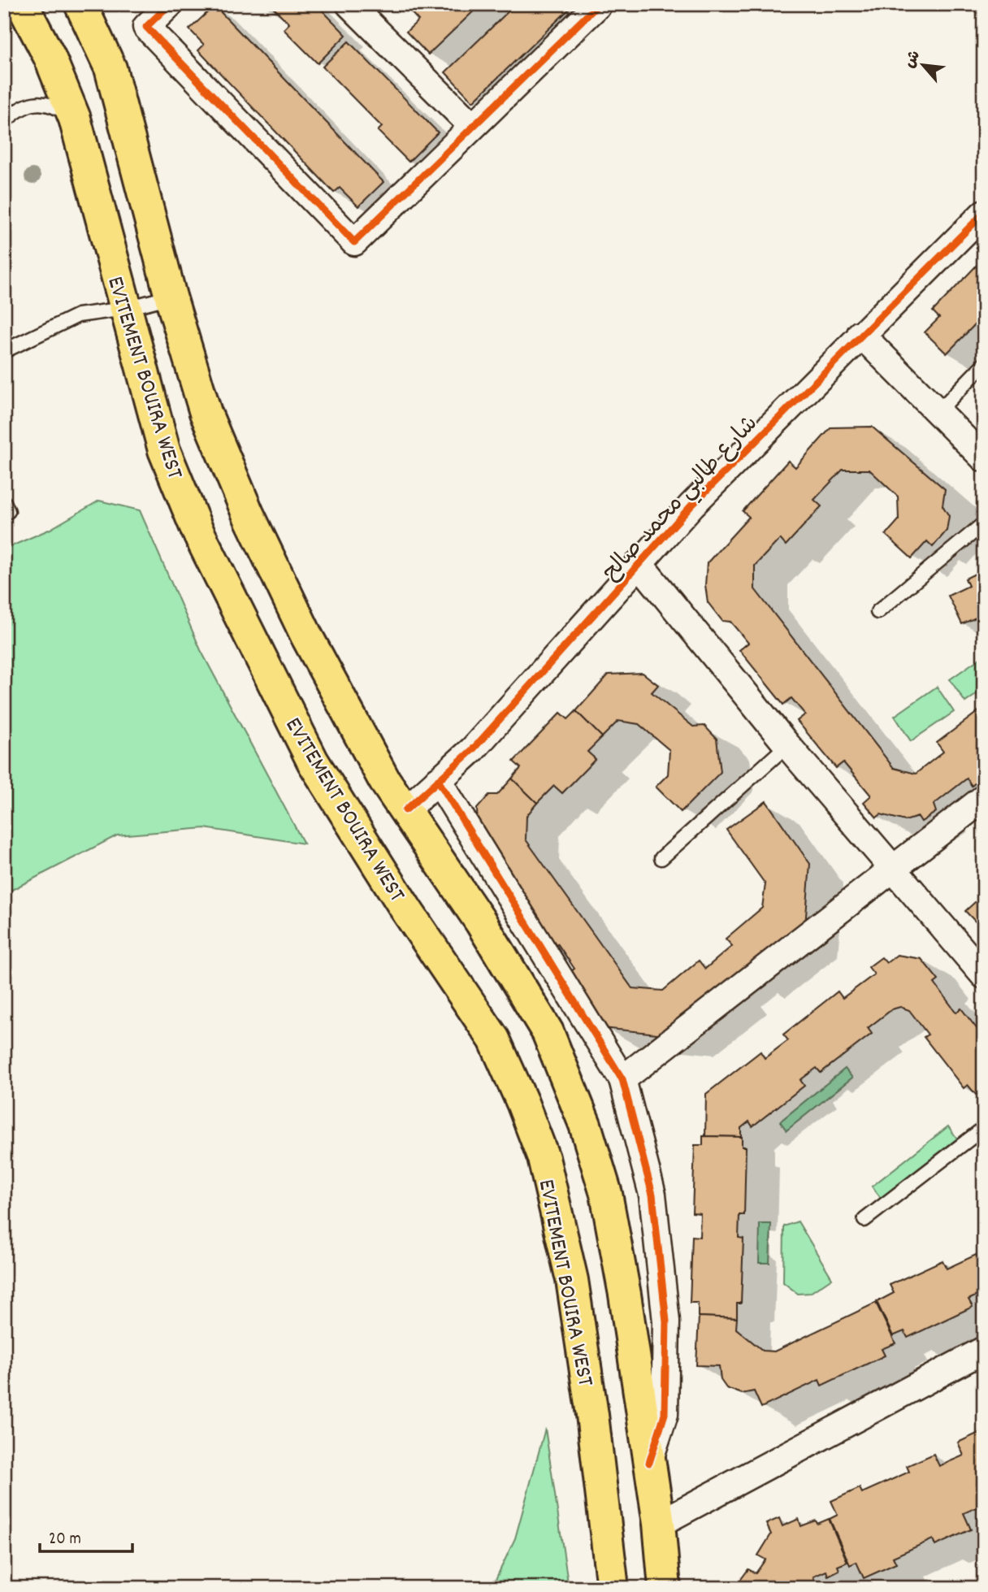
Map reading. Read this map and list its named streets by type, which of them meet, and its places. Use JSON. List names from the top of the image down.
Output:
{
  "streets": {
    "highway": ["EVITEMENT BOUIRA WEST"],
    "street": ["شارع طالبي محمد صالح"]
  },
  "crossings": [
    ["EVITEMENT BOUIRA WEST", "شارع طالبي محمد صالح"]
  ],
  "scale_bar": "20 m",
  "north": "top left"
}
